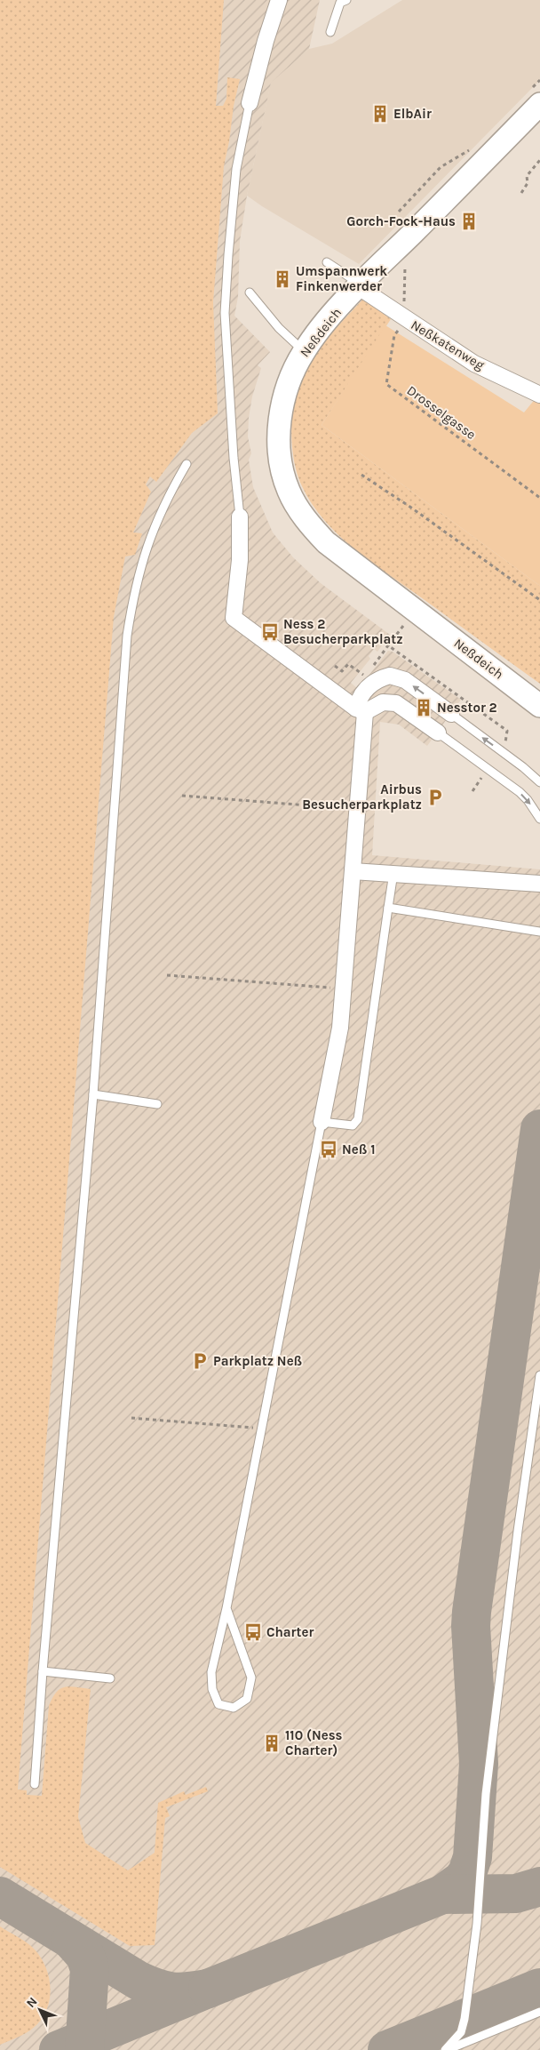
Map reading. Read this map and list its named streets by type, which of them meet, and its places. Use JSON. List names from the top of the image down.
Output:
{
  "streets": {
    "street": ["Neßdeich", "Neßkatenweg"],
    "path": ["Drosselgasse"]
  },
  "crossings": [
    ["Neßdeich", "Neßkatenweg"],
    ["Neßkatenweg", "Drosselgasse"]
  ],
  "places": {
    "building": [
      "ElbAir",
      "Gorch-Fock-Haus",
      "Umspannwerk Finkenwerder",
      "Nesstor 2",
      "110 (Ness Charter)"
    ],
    "bus stop": ["Ness 2 Besucherparkplatz", "Neß 1", "Charter"],
    "parking": ["Airbus Besucherparkplatz", "Parkplatz Neß"]
  },
  "north": "top left"
}
